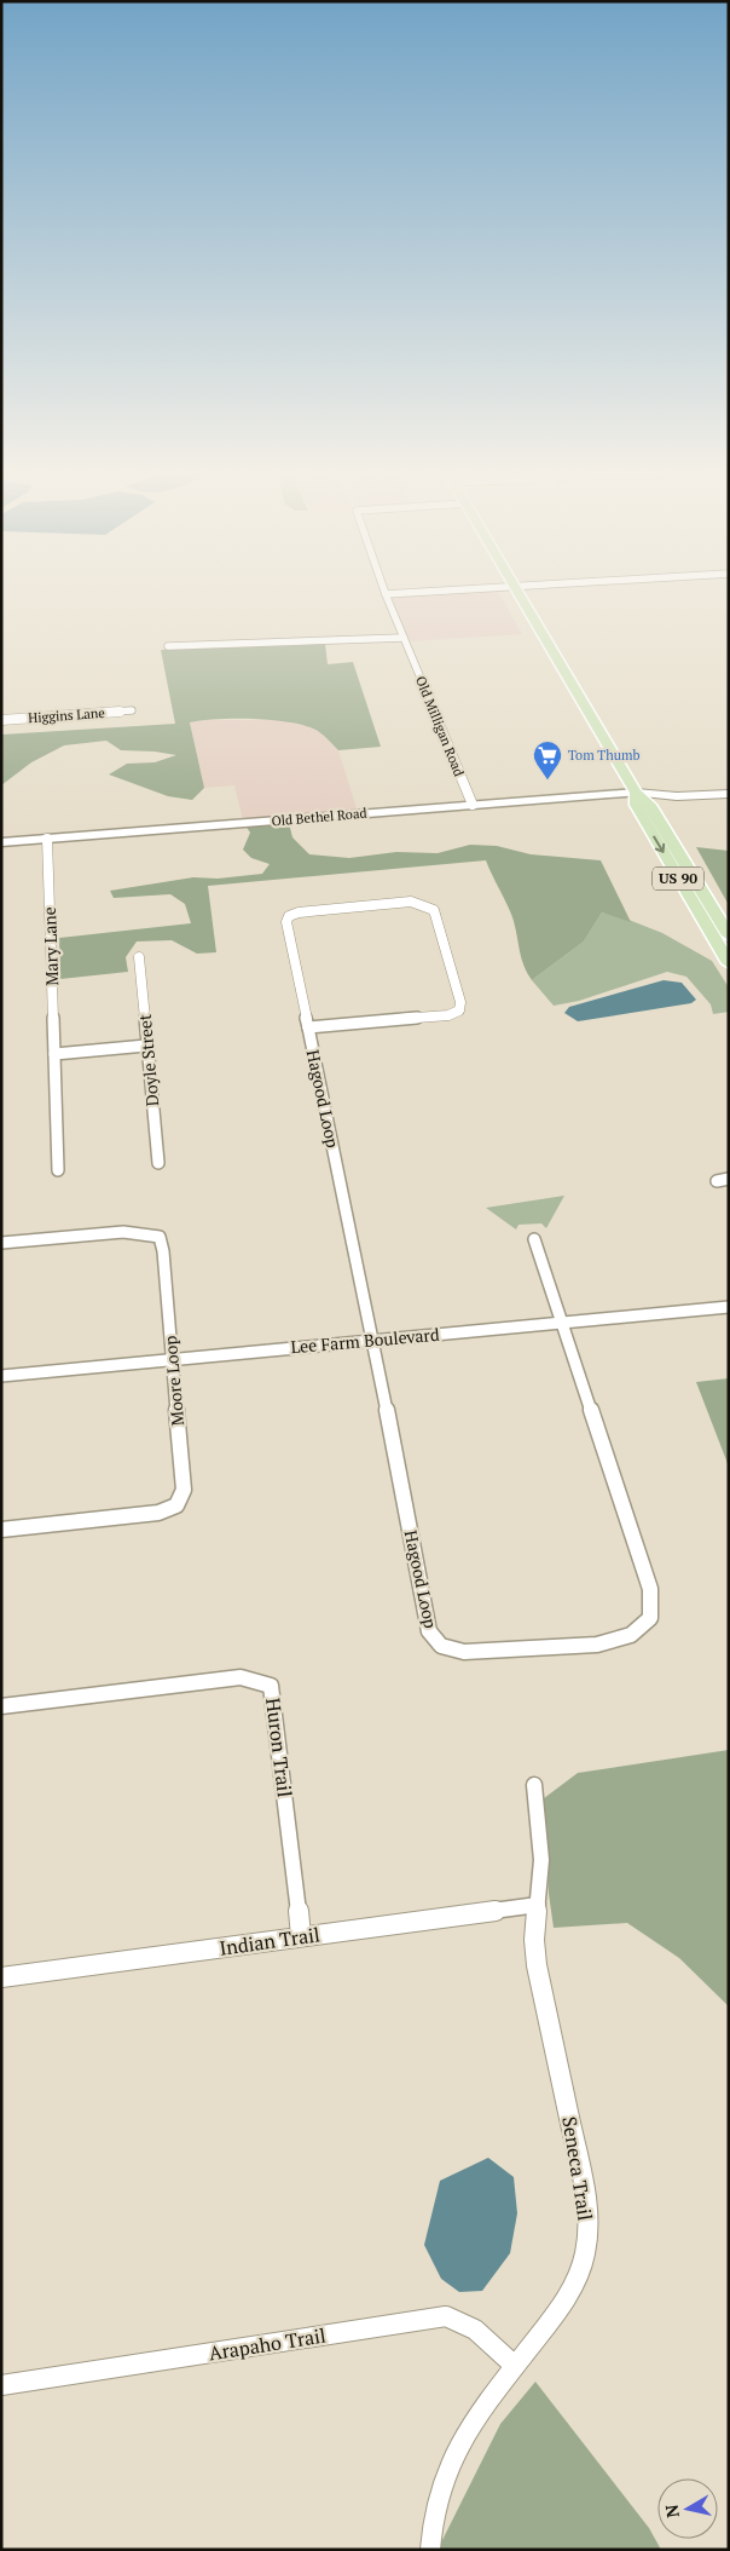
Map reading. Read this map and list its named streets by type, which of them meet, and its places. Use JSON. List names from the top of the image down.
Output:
{
  "streets": {
    "main road": ["US 90"],
    "street": [
      "Higgins Lane",
      "Old Milligan Road",
      "Old Bethel Road",
      "Mary Lane",
      "Doyle Street",
      "Hagood Loop",
      "Lee Farm Boulevard",
      "Moore Loop",
      "Huron Trail",
      "Indian Trail",
      "Seneca Trail",
      "Arapaho Trail"
    ]
  },
  "crossings": [
    ["Old Milligan Road", "Old Bethel Road"],
    ["Old Bethel Road", "US 90"],
    ["Old Bethel Road", "Mary Lane"],
    ["Hagood Loop", "Lee Farm Boulevard"],
    ["Lee Farm Boulevard", "Moore Loop"],
    ["Huron Trail", "Indian Trail"],
    ["Indian Trail", "Seneca Trail"],
    ["Seneca Trail", "Arapaho Trail"]
  ],
  "places": {
    "supermarket": ["Tom Thumb"]
  },
  "north": "left"
}
